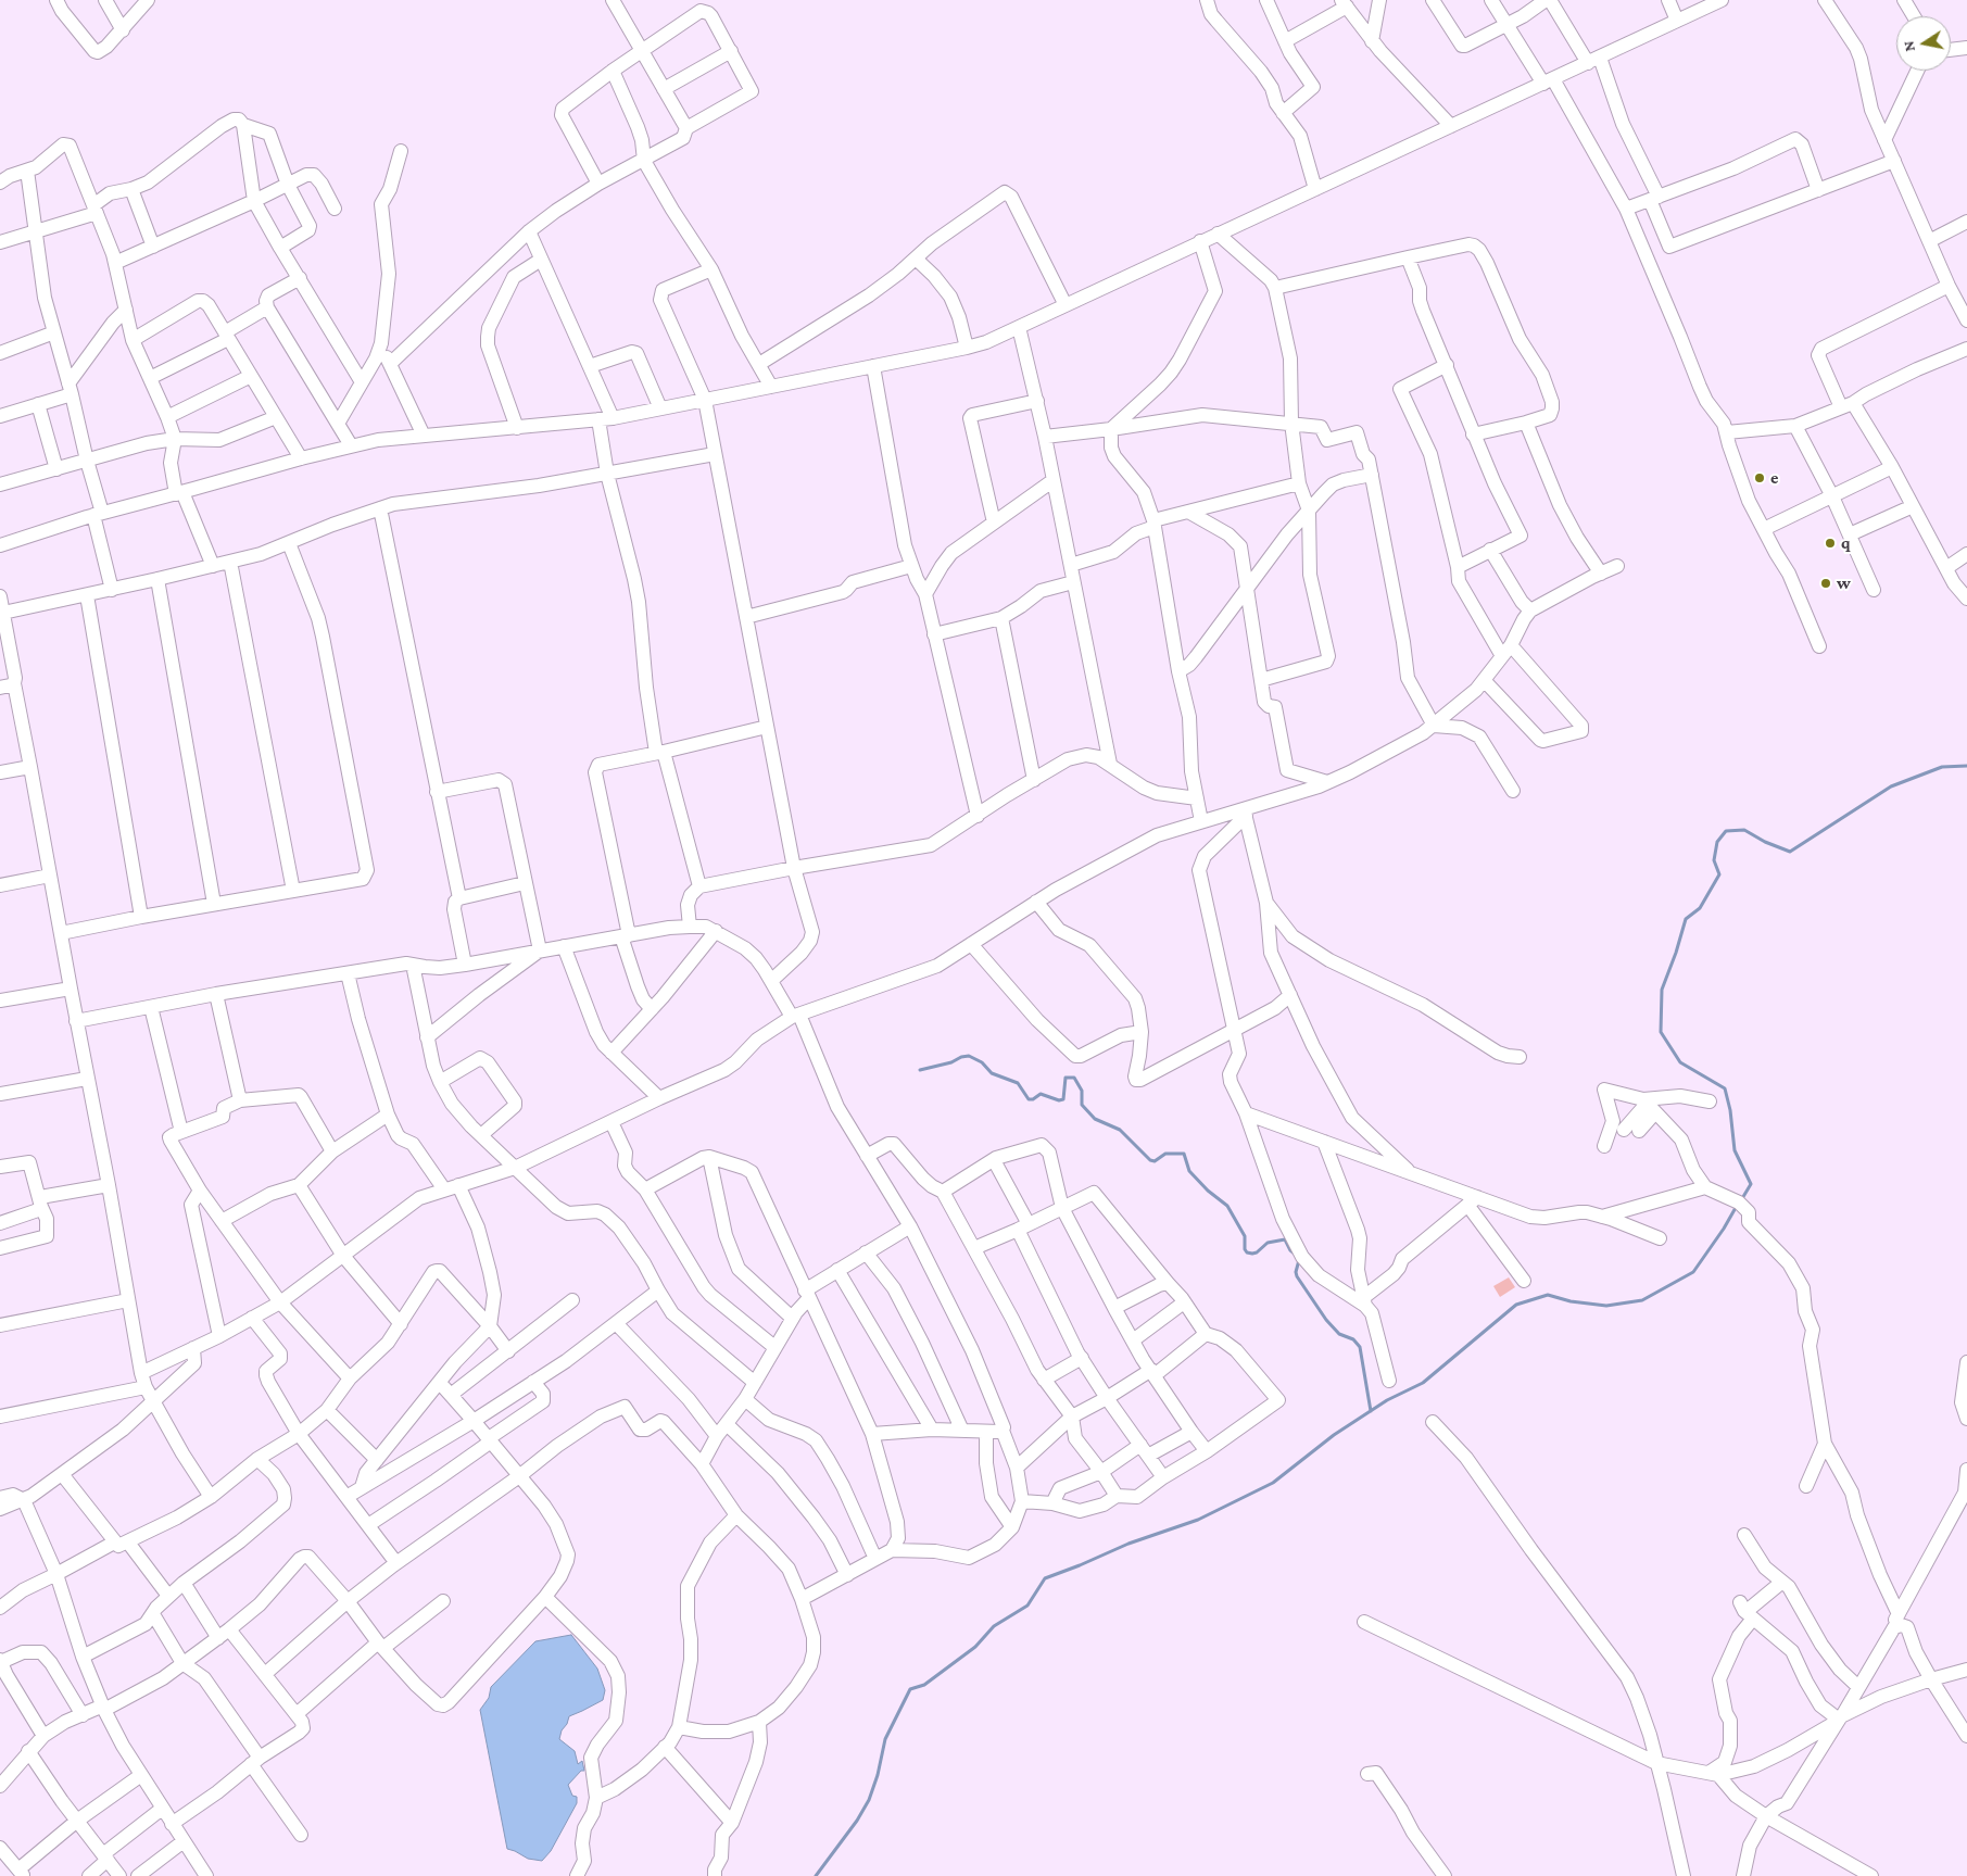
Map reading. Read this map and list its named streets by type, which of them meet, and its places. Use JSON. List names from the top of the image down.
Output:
{
  "places": ["e", "q", "w"],
  "north": "left"
}
